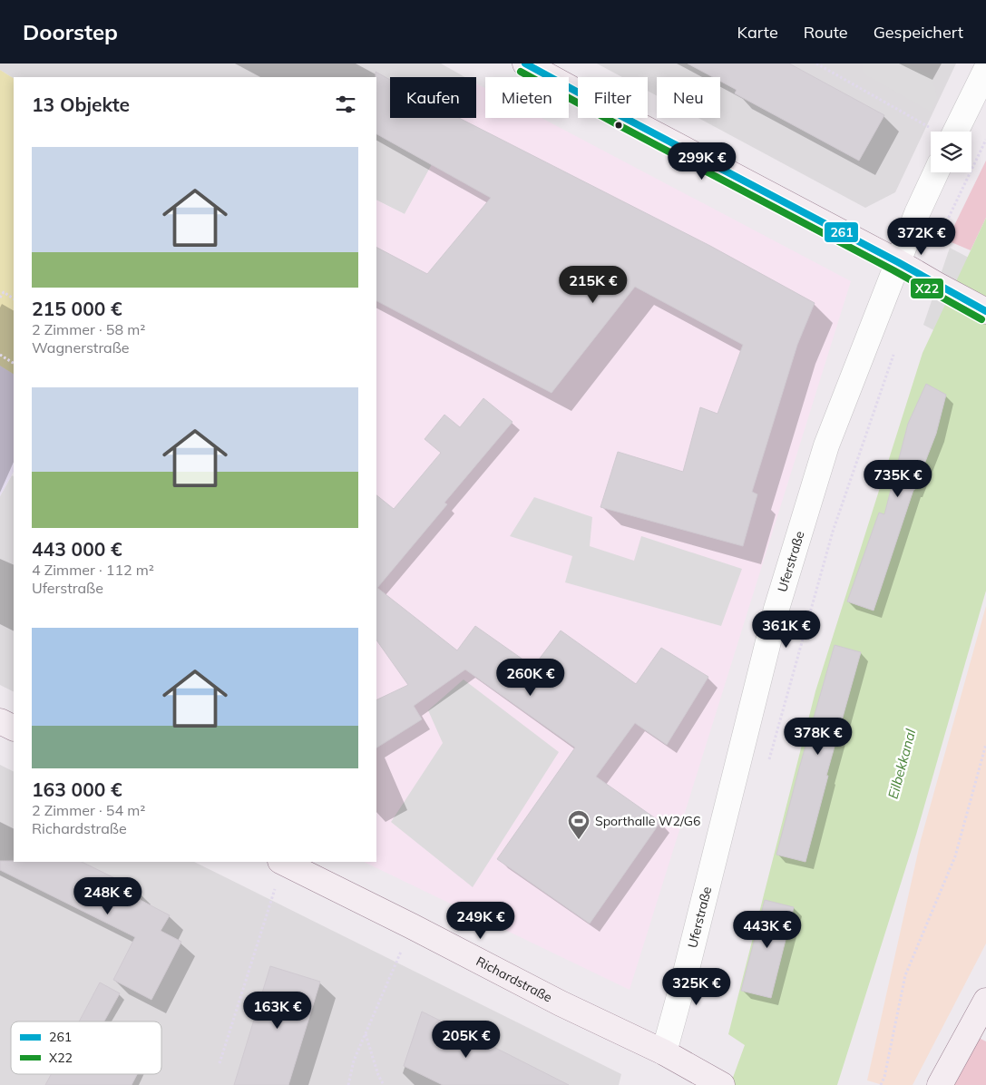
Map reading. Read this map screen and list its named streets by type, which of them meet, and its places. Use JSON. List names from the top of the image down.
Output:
{
  "streets": {
    "street": ["Uferstraße", "Richardstraße"]
  },
  "crossings": [
    ["Uferstraße", "Richardstraße"]
  ],
  "water": ["Eilbekkanal"],
  "places": {
    "sports": ["Sporthalle W2/G6"]
  },
  "lines": ["transit line 261", "transit line X22"],
  "legend": ["261", "X22"],
  "page": {
    "header": "Doorstep",
    "nav": ["Karte", "Route", "Gespeichert"],
    "chip": [
      "Kaufen",
      "Mieten",
      "Filter",
      "Neu"
    ],
    "heading": "13 Objekte",
    "list": [
      {
        "name": "215 000 €",
        "note": "2 Zimmer · 58 m² · Wagnerstraße"
      },
      {
        "name": "443 000 €",
        "note": "4 Zimmer · 112 m² · Uferstraße"
      },
      {
        "name": "163 000 €",
        "note": "2 Zimmer · 54 m² · Richardstraße"
      }
    ],
    "price": [
      "299K €",
      "372K €",
      "215K €",
      "735K €",
      "361K €",
      "260K €",
      "378K €",
      "248K €",
      "249K €",
      "443K €",
      "325K €",
      "163K €",
      "205K €"
    ]
  }
}
